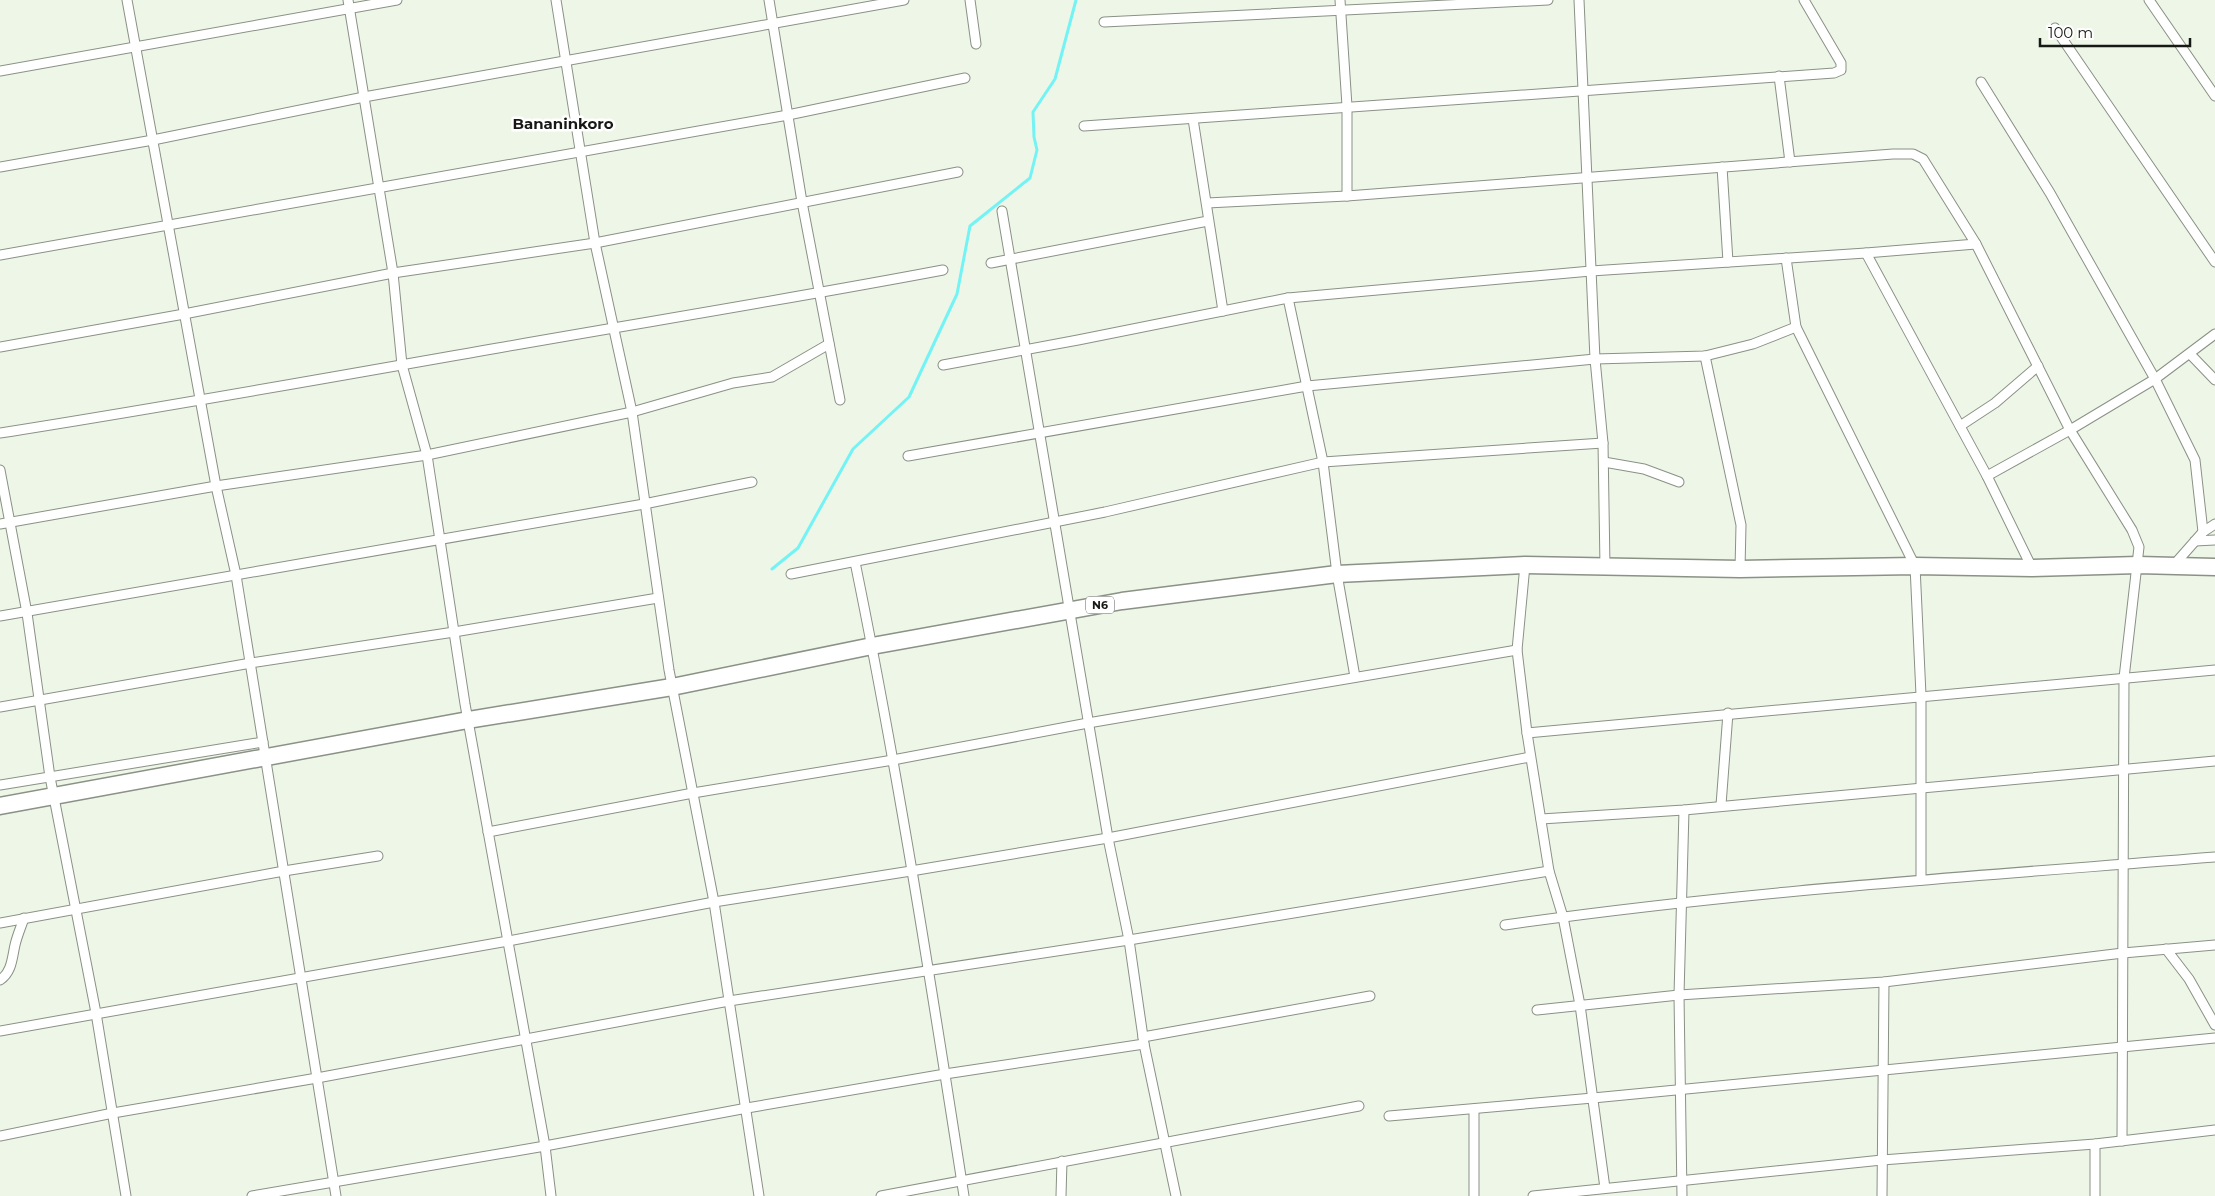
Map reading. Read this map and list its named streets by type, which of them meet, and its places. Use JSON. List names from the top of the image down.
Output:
{
  "streets": {
    "highway": ["N6"]
  },
  "districts": ["Bananinkoro"],
  "scale_bar": "100 m"
}
